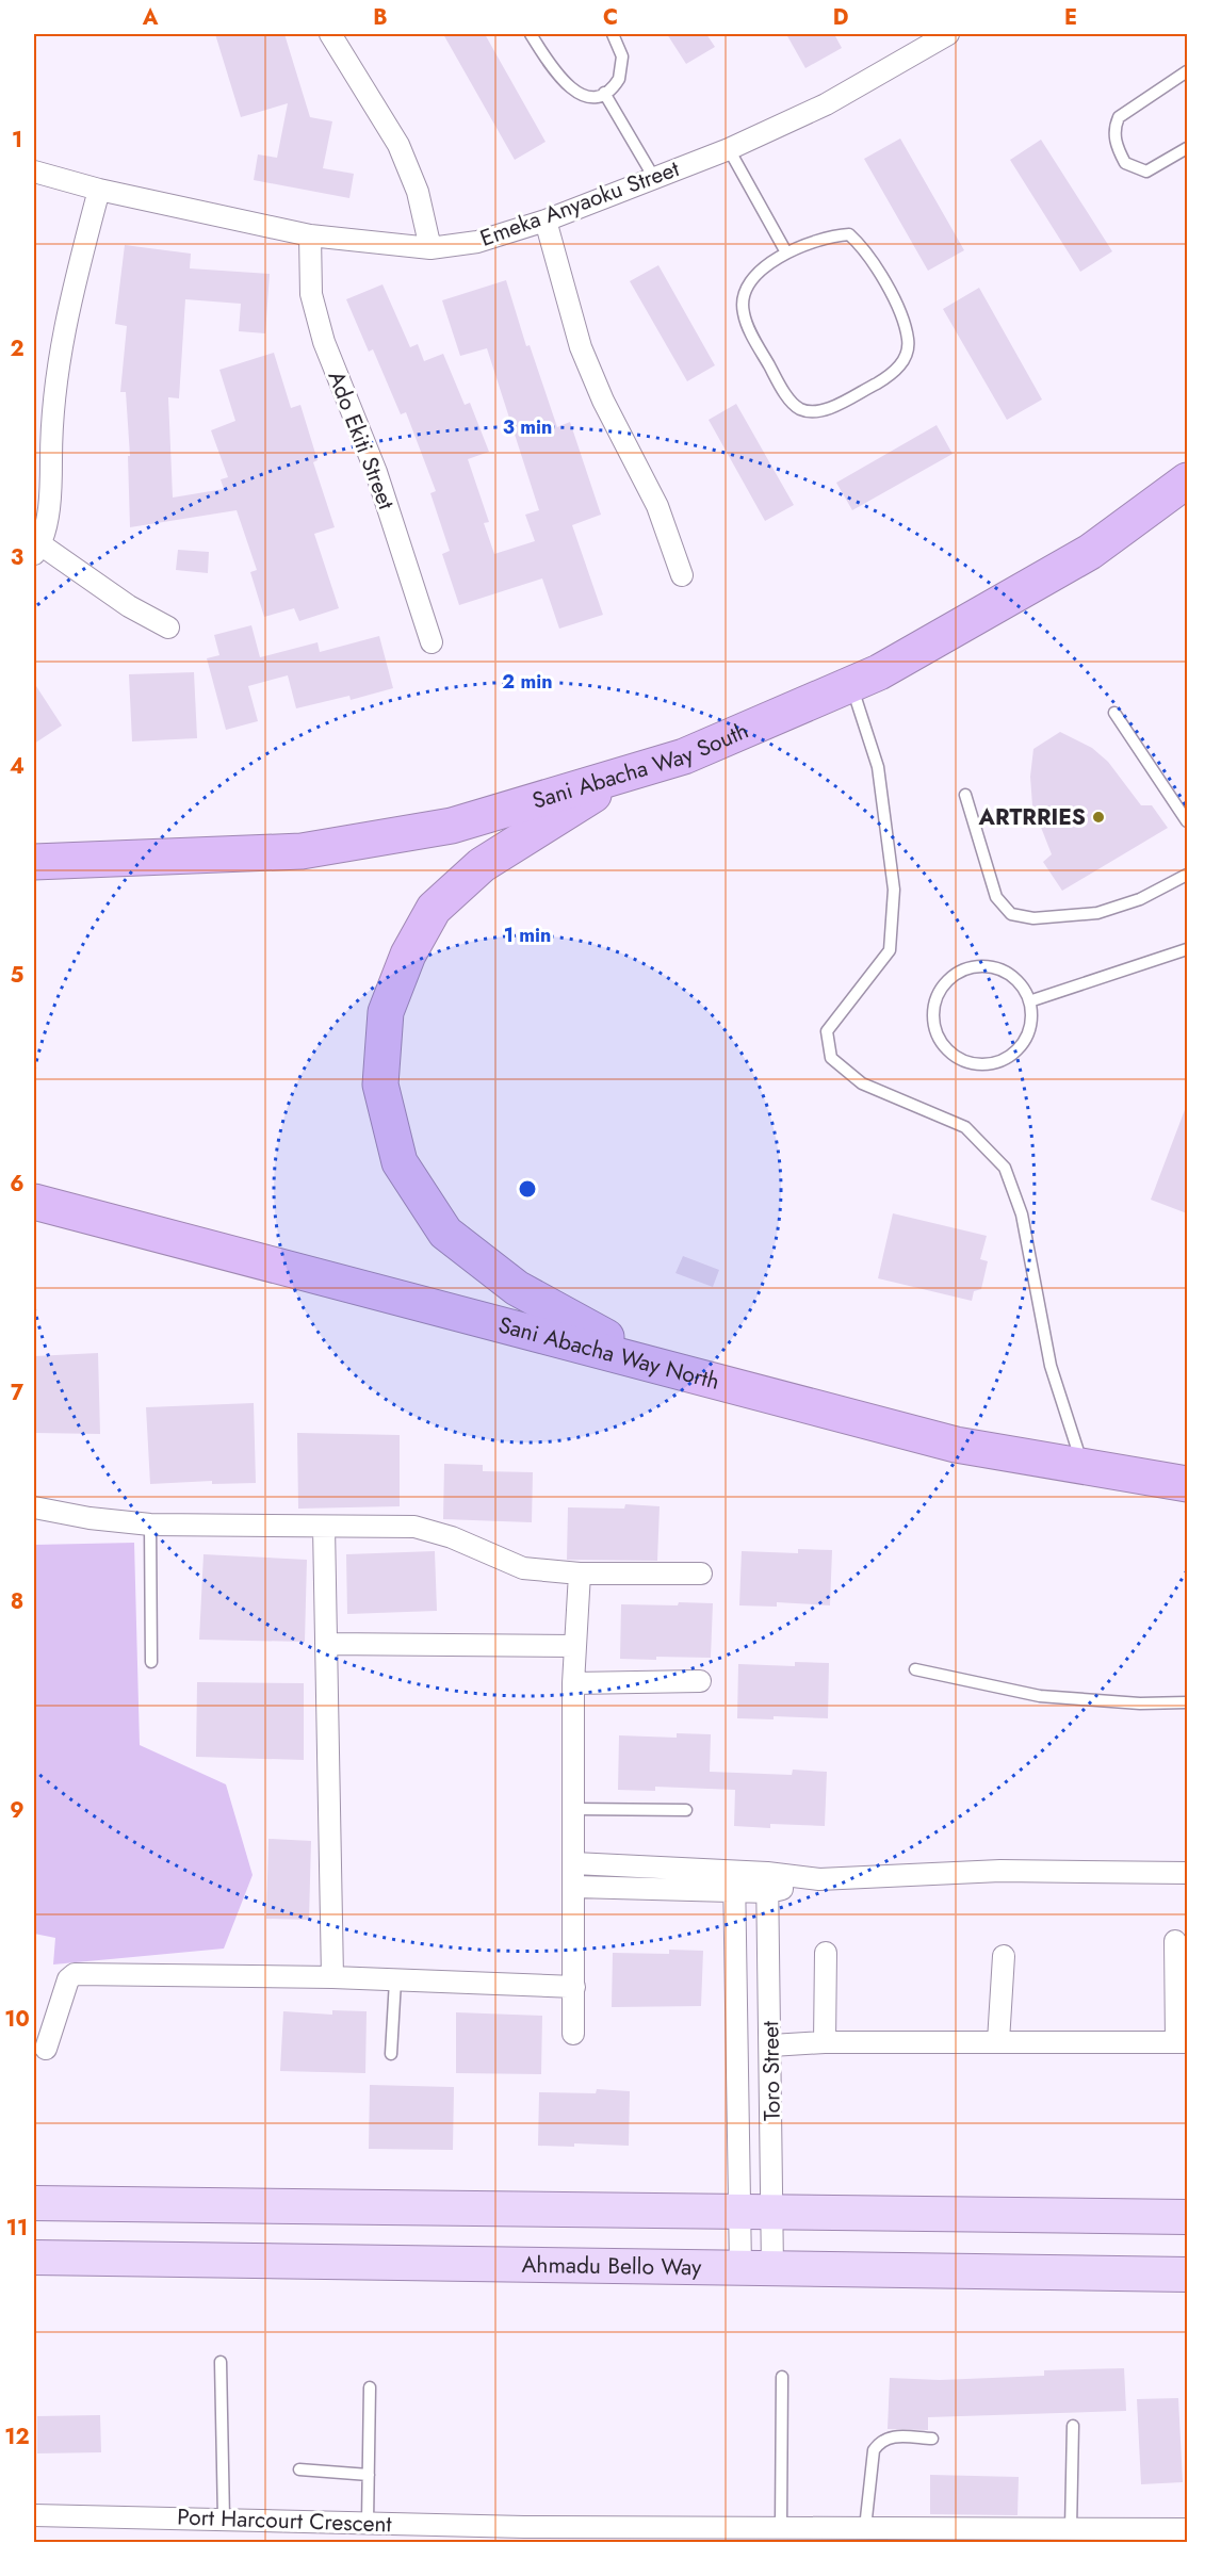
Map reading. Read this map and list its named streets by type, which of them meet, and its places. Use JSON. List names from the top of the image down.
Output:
{
  "streets": {
    "highway": ["Sani Abacha Way South", "Sani Abacha Way North"],
    "main road": ["Ahmadu Bello Way"],
    "street": [
      "Emeka Anyaoku Street",
      "Ado Ekiti Street",
      "Toro Street",
      "Port Harcourt Crescent"
    ]
  },
  "crossings": [
    ["Emeka Anyaoku Street", "Ado Ekiti Street"],
    ["Toro Street", "Ahmadu Bello Way"]
  ],
  "places": ["ARTRRIES"],
  "grid": {
    "columns": [
      "A",
      "B",
      "C",
      "D",
      "E"
    ],
    "rows": [
      "1",
      "2",
      "3",
      "4",
      "5",
      "6",
      "7",
      "8",
      "9",
      "10",
      "11",
      "12"
    ]
  },
  "rings": ["3 min", "2 min", "1 min"]
}
